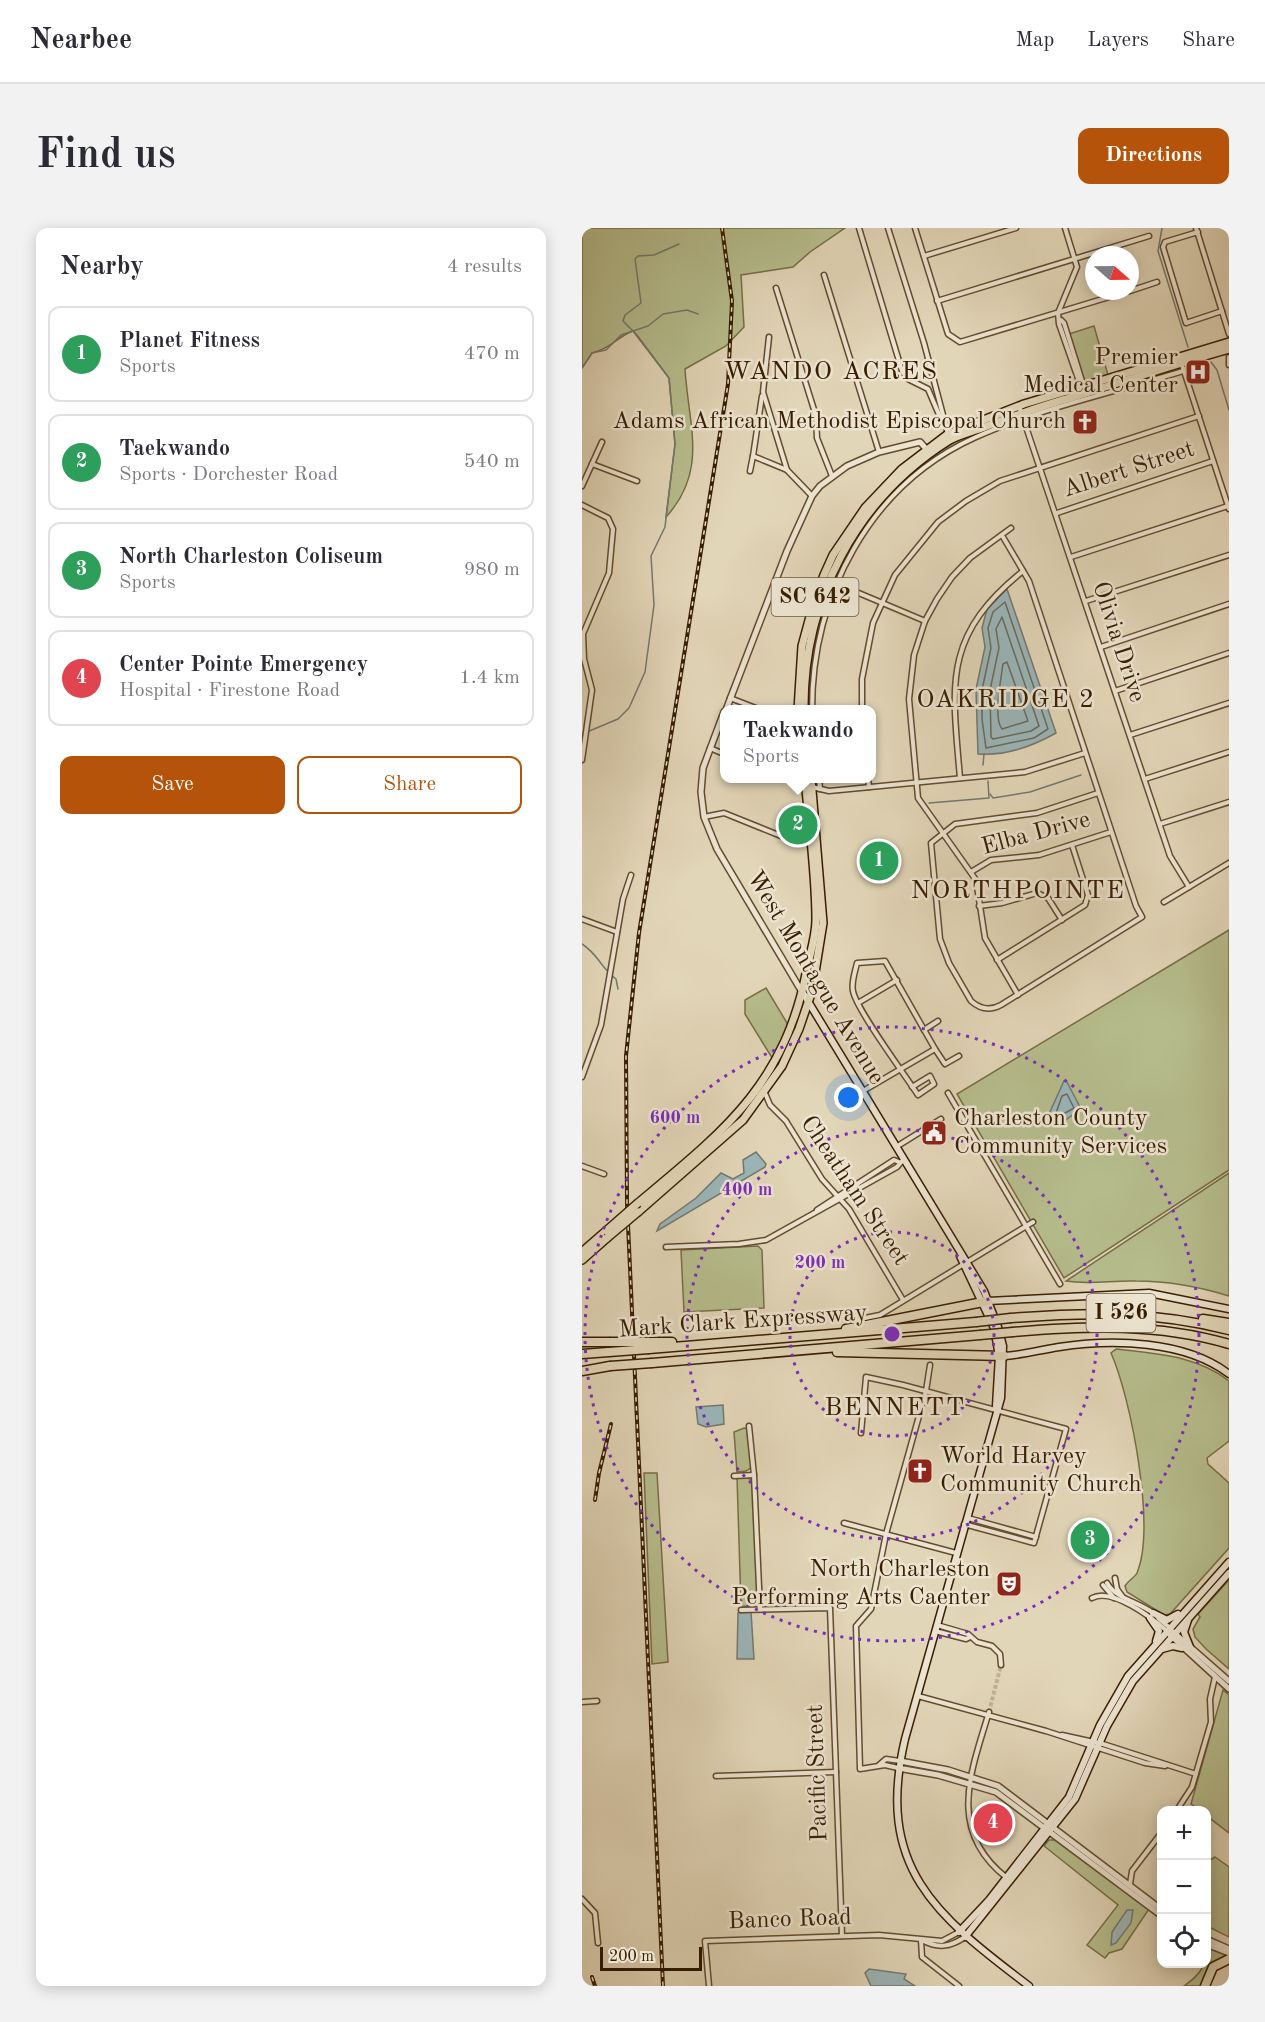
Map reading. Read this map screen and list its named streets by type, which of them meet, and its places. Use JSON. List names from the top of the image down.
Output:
{
  "streets": {
    "highway": ["I 526", "Mark Clark Expressway"],
    "main road": ["SC 642", "West Montague Avenue"],
    "street": [
      "Albert Street",
      "Olivia Drive",
      "Elba Drive",
      "Cheatham Street",
      "Pacific Street",
      "Banco Road"
    ]
  },
  "crossings": [
    ["Albert Street", "Olivia Drive"],
    ["SC 642", "Olivia Drive"],
    ["SC 642", "West Montague Avenue"],
    ["West Montague Avenue", "Banco Road"],
    ["Pacific Street", "Banco Road"]
  ],
  "districts": [
    "WANDO ACRES",
    "OAKRIDGE 2",
    "NORTHPOINTE",
    "BENNETT"
  ],
  "places": {
    "hospital": ["Premier Medical Center"],
    "church": ["Adams African Methodist Episcopal Church", "World Harvey Community Church"],
    "public building": ["Charleston County Community Services"],
    "theatre": ["North Charleston Performing Arts Caenter"]
  },
  "scale_bar": "200 m",
  "north": "right",
  "page": {
    "header": "Nearbee",
    "nav": ["Map", "Layers", "Share"],
    "buttons": [
      "Directions",
      ["Save", "Share"]
    ],
    "title": "Find us",
    "heading": ["Nearby", "4 results"],
    "list": [
      {
        "mark": "1",
        "name": "Planet Fitness",
        "note": "Sports",
        "value": "470 m"
      },
      {
        "mark": "2",
        "name": "Taekwando",
        "note": "Sports · Dorchester Road",
        "value": "540 m"
      },
      {
        "mark": "3",
        "name": "North Charleston Coliseum",
        "note": "Sports",
        "value": "980 m"
      },
      {
        "mark": "4",
        "name": "Center Pointe Emergency",
        "note": "Hospital · Firestone Road",
        "value": "1.4 km"
      }
    ],
    "popup": ["Taekwando", "Sports"],
    "pins": [
      "2",
      "1",
      "3",
      "4"
    ],
    "map_buttons": ["+", "−"],
    "scale": "200 m"
  },
  "rings": ["600 m", "400 m", "200 m"]
}
